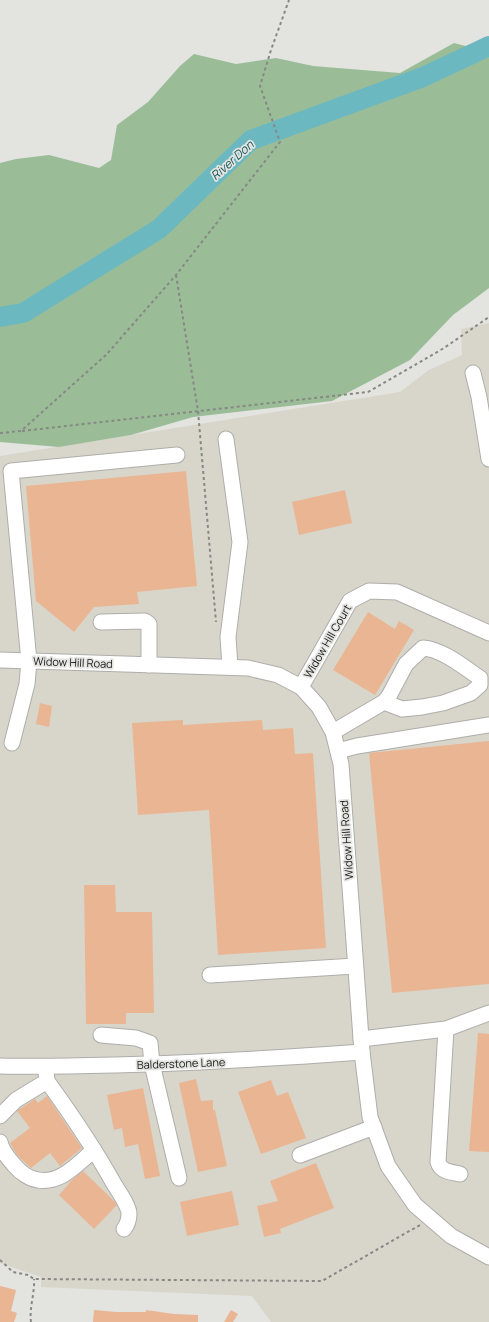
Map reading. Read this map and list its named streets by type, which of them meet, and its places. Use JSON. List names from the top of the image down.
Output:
{
  "streets": {
    "street": ["Widow Hill Court", "Widow Hill Road", "Balderstone Lane"]
  },
  "crossings": [
    ["Widow Hill Court", "Widow Hill Road"],
    ["Widow Hill Road", "Balderstone Lane"]
  ],
  "water": ["River Don"]
}
